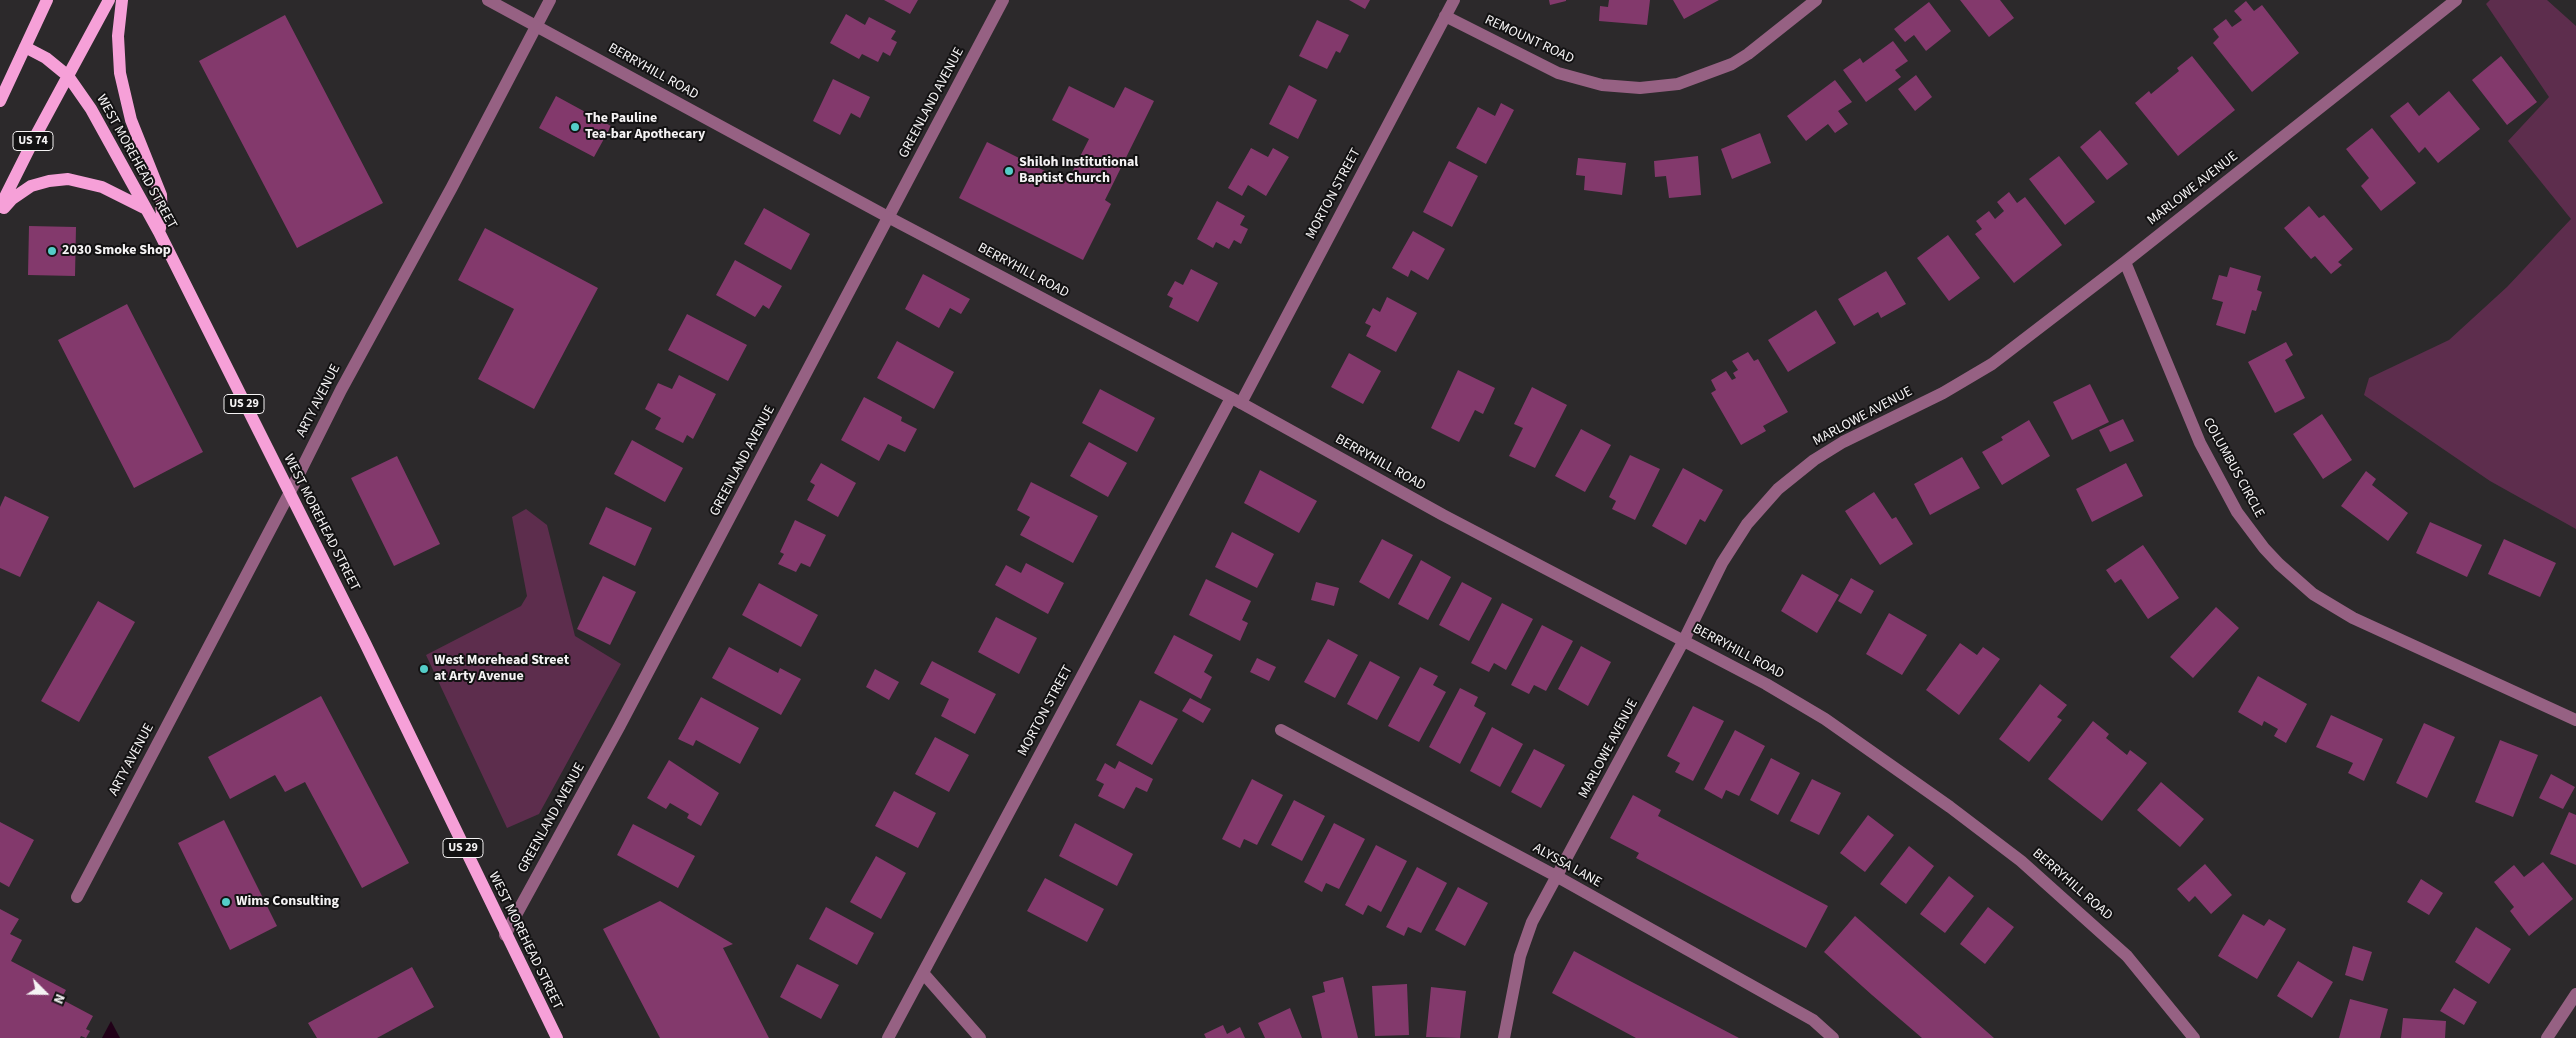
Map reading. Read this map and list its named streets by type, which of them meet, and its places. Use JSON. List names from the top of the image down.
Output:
{
  "streets": {
    "main road": ["US 74", "WEST MOREHEAD STREET", "US 29"],
    "street": [
      "REMOUNT ROAD",
      "BERRYHILL ROAD",
      "GREENLAND AVENUE",
      "MARLOWE AVENUE",
      "MORTON STREET",
      "ARTY AVENUE",
      "COLUMBUS CIRCLE",
      "ALYSSA LANE"
    ]
  },
  "crossings": [
    ["REMOUNT ROAD", "MORTON STREET"],
    ["BERRYHILL ROAD", "GREENLAND AVENUE"],
    ["BERRYHILL ROAD", "MARLOWE AVENUE"],
    ["BERRYHILL ROAD", "MORTON STREET"],
    ["BERRYHILL ROAD", "ARTY AVENUE"],
    ["GREENLAND AVENUE", "WEST MOREHEAD STREET"],
    ["US 74", "WEST MOREHEAD STREET"],
    ["WEST MOREHEAD STREET", "ARTY AVENUE"],
    ["MARLOWE AVENUE", "COLUMBUS CIRCLE"],
    ["MARLOWE AVENUE", "ALYSSA LANE"]
  ],
  "places": [
    "The Pauline Tea-bar Apothecary",
    "Shiloh Institutional Baptist Church",
    "2030 Smoke Shop",
    "West Morehead Street at Arty Avenue",
    "Wims Consulting"
  ],
  "north": "bottom right"
}
